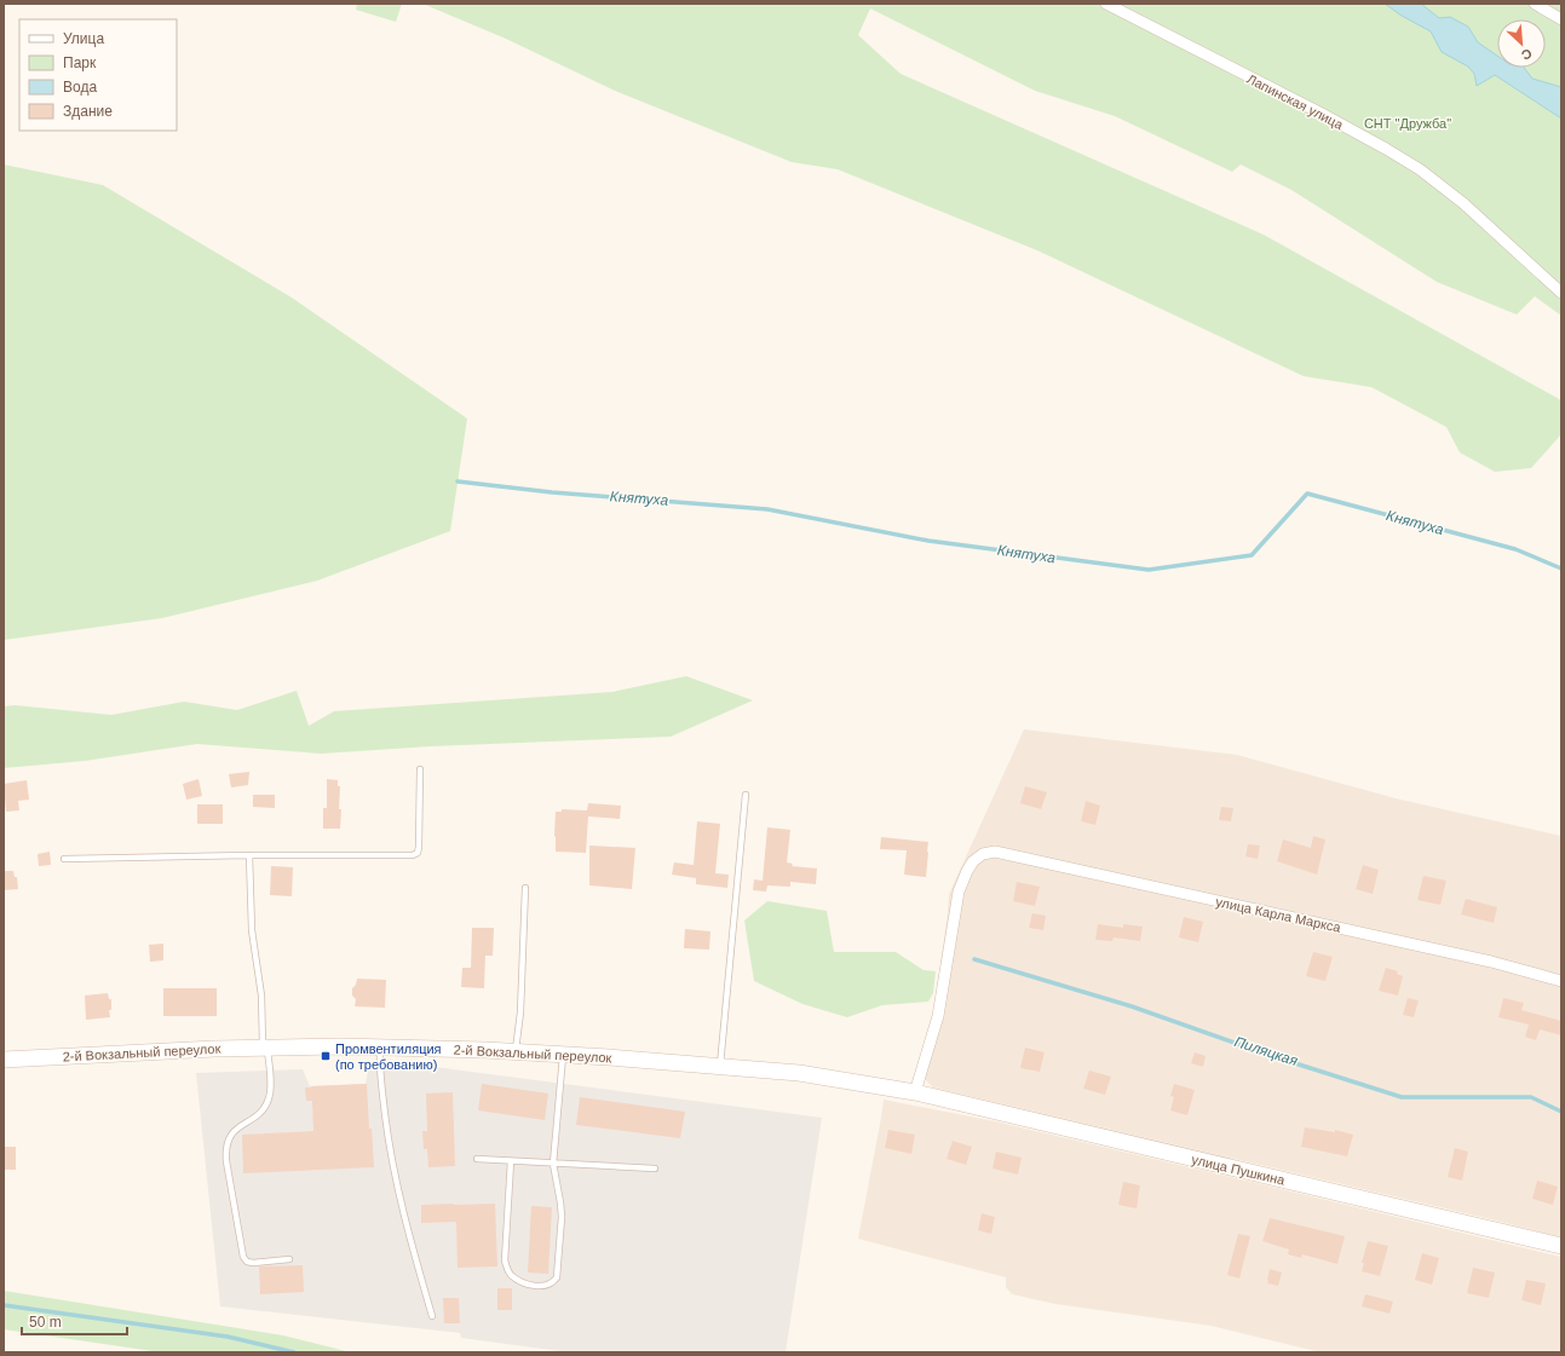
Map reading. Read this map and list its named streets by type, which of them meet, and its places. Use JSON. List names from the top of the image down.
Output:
{
  "streets": {
    "street": [
      "Лапинская улица",
      "улица Карла Маркса",
      "2-й Вокзальный переулок",
      "улица Пушкина"
    ]
  },
  "crossings": [
    ["улица Карла Маркса", "2-й Вокзальный переулок"],
    ["улица Карла Маркса", "улица Пушкина"],
    ["2-й Вокзальный переулок", "улица Пушкина"]
  ],
  "water": ["Княтуха", "Пиляцкая"],
  "parks": ["СНТ \"Дружба\""],
  "places": {
    "transit": ["Промвентиляция (по требованию)"]
  },
  "legend": [
    "Улица",
    "Парк",
    "Вода",
    "Здание"
  ],
  "scale_bar": "50 m",
  "north": "bottom right"
}
